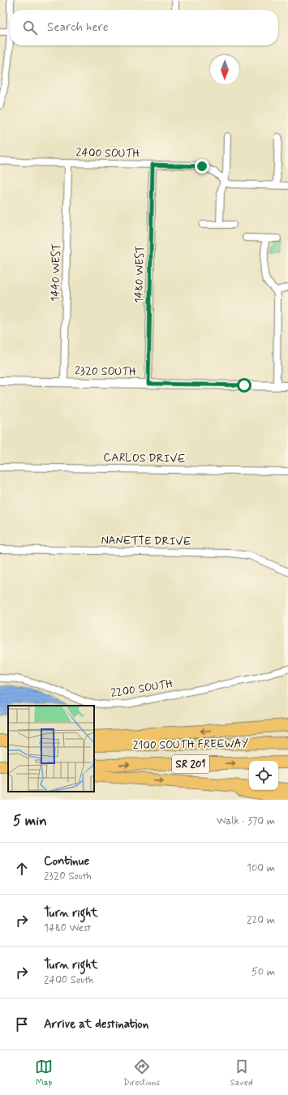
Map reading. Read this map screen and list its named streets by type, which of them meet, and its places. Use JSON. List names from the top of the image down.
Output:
{
  "streets": {
    "highway": ["2100 SOUTH FREEWAY", "SR 201"],
    "street": [
      "2400 SOUTH",
      "1440 WEST",
      "1480 WEST",
      "2320 SOUTH",
      "CARLOS DRIVE",
      "NANETTE DRIVE",
      "2200 SOUTH"
    ]
  },
  "crossings": [
    ["2400 SOUTH", "1440 WEST"],
    ["2400 SOUTH", "1480 WEST"],
    ["1440 WEST", "2320 SOUTH"],
    ["1480 WEST", "2320 SOUTH"]
  ],
  "north": "bottom",
  "page": {
    "search": "Search here",
    "heading": ["5 min", "Walk · 370 m"],
    "list": [
      ["Continue", "2320 South", "100 m"],
      ["Turn right", "1480 West", "220 m"],
      ["Turn right", "2400 South", "50 m"],
      "Arrive at destination"
    ],
    "nav": ["Map", "Directions", "Saved"]
  }
}
